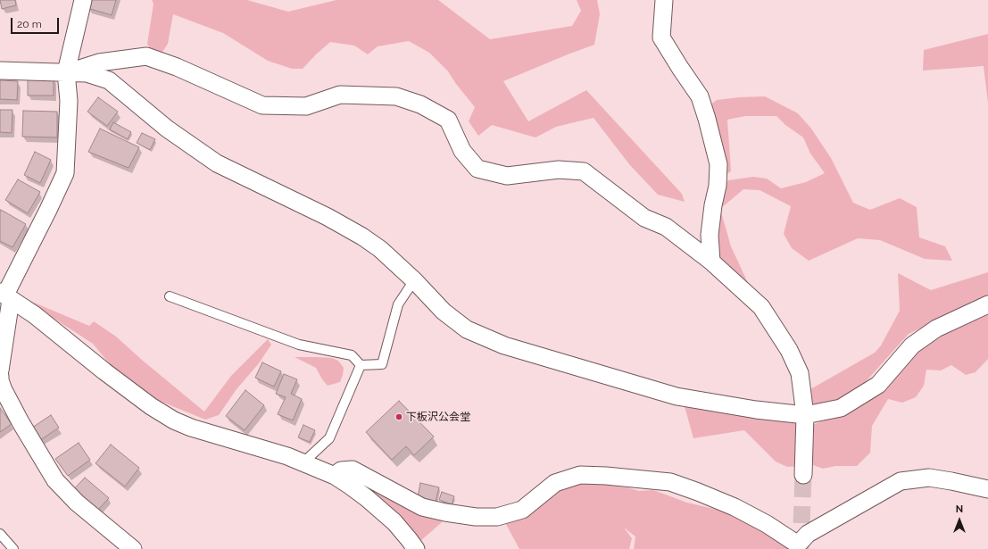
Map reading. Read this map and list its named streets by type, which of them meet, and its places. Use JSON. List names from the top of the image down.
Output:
{
  "places": ["下板沢公会堂"],
  "scale_bar": "20 m",
  "north": "top"
}
